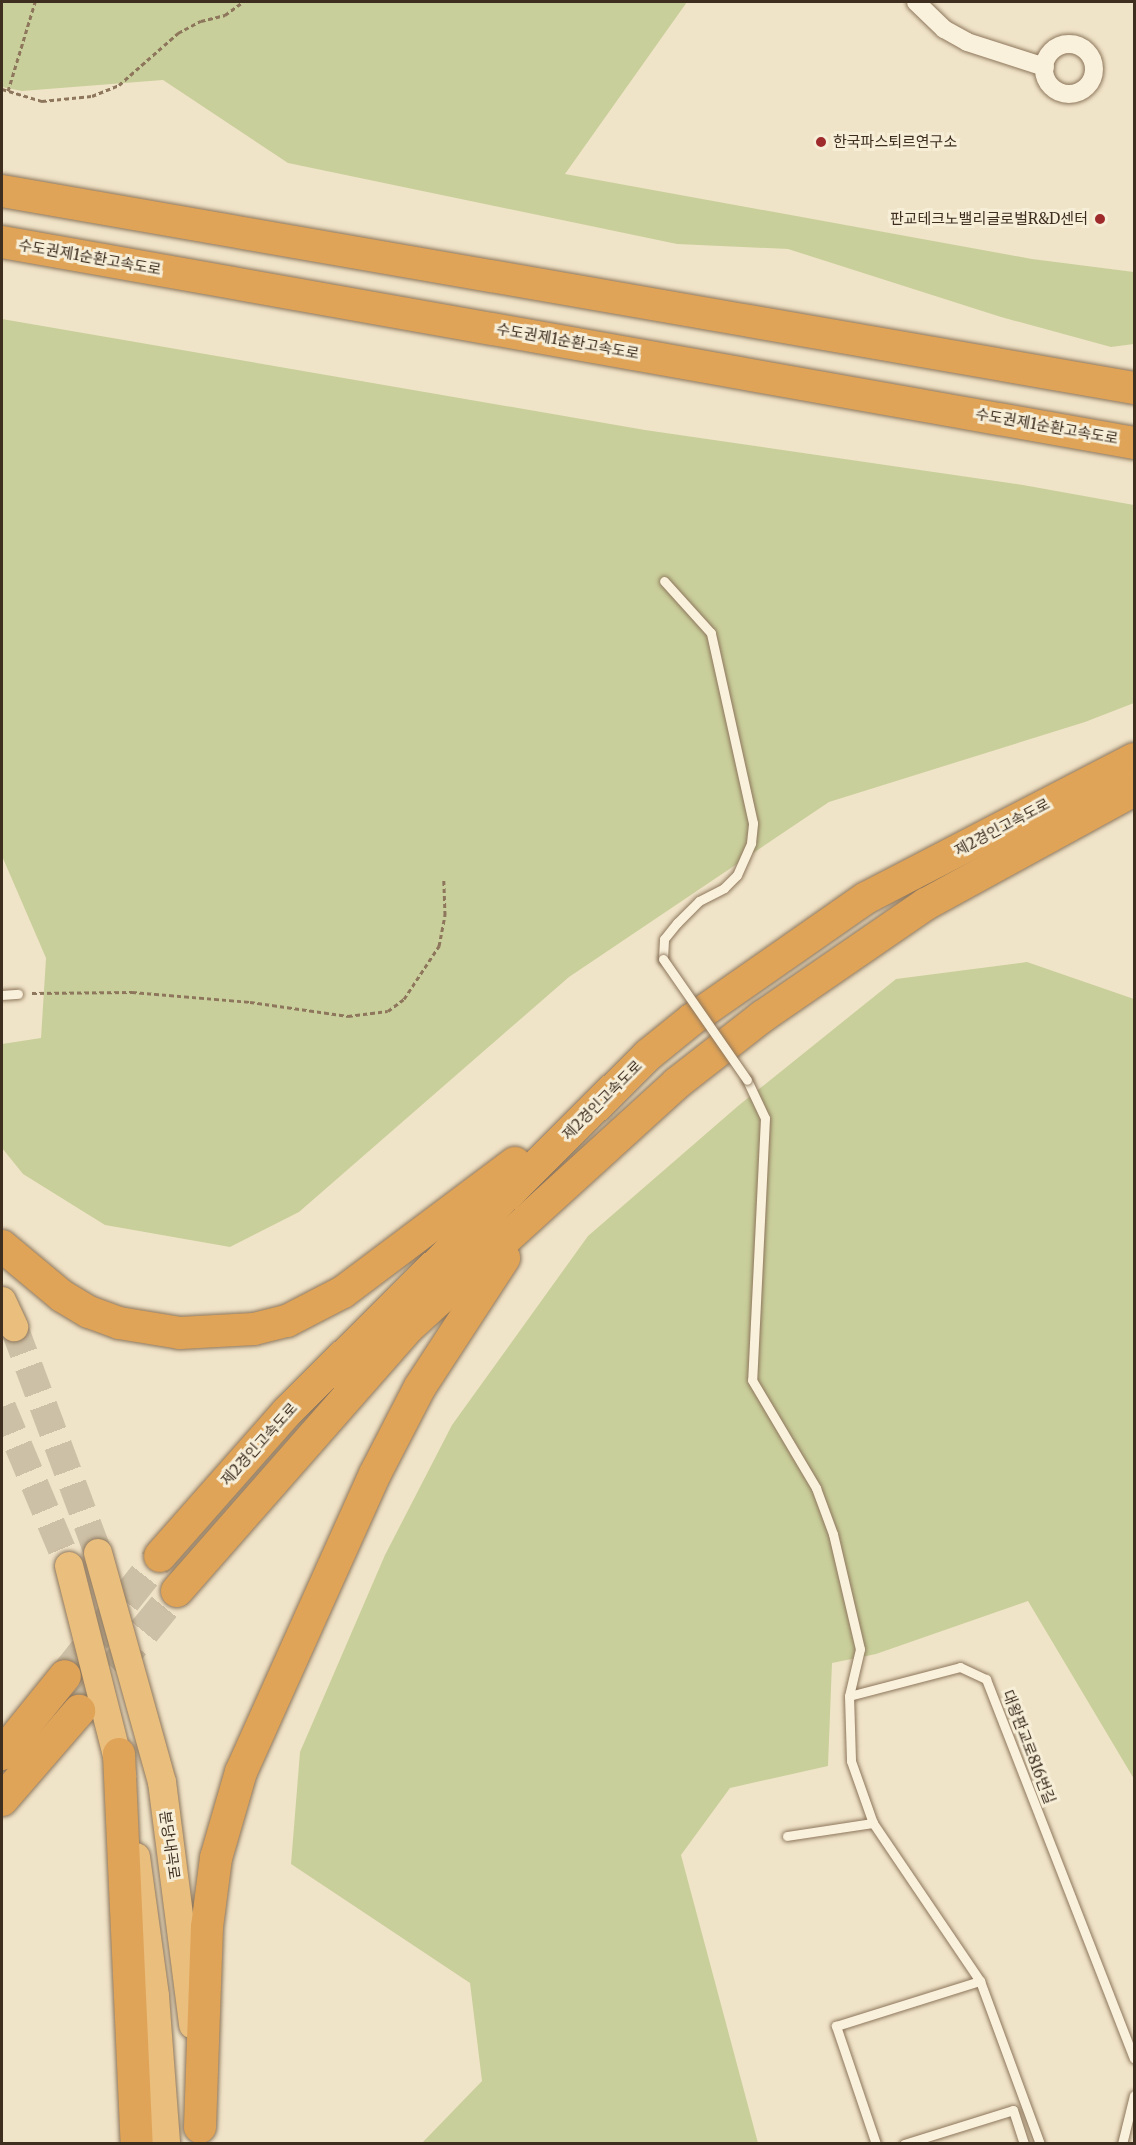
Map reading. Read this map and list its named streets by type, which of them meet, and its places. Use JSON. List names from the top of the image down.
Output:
{
  "streets": {
    "highway": ["수도권제1순환고속도로", "제2경인고속도로", "분당내곡로"],
    "lane": ["대왕판교로816번길"]
  },
  "places": ["한국파스퇴르연구소", "판교테크노밸리글로벌R&D센터"]
}
